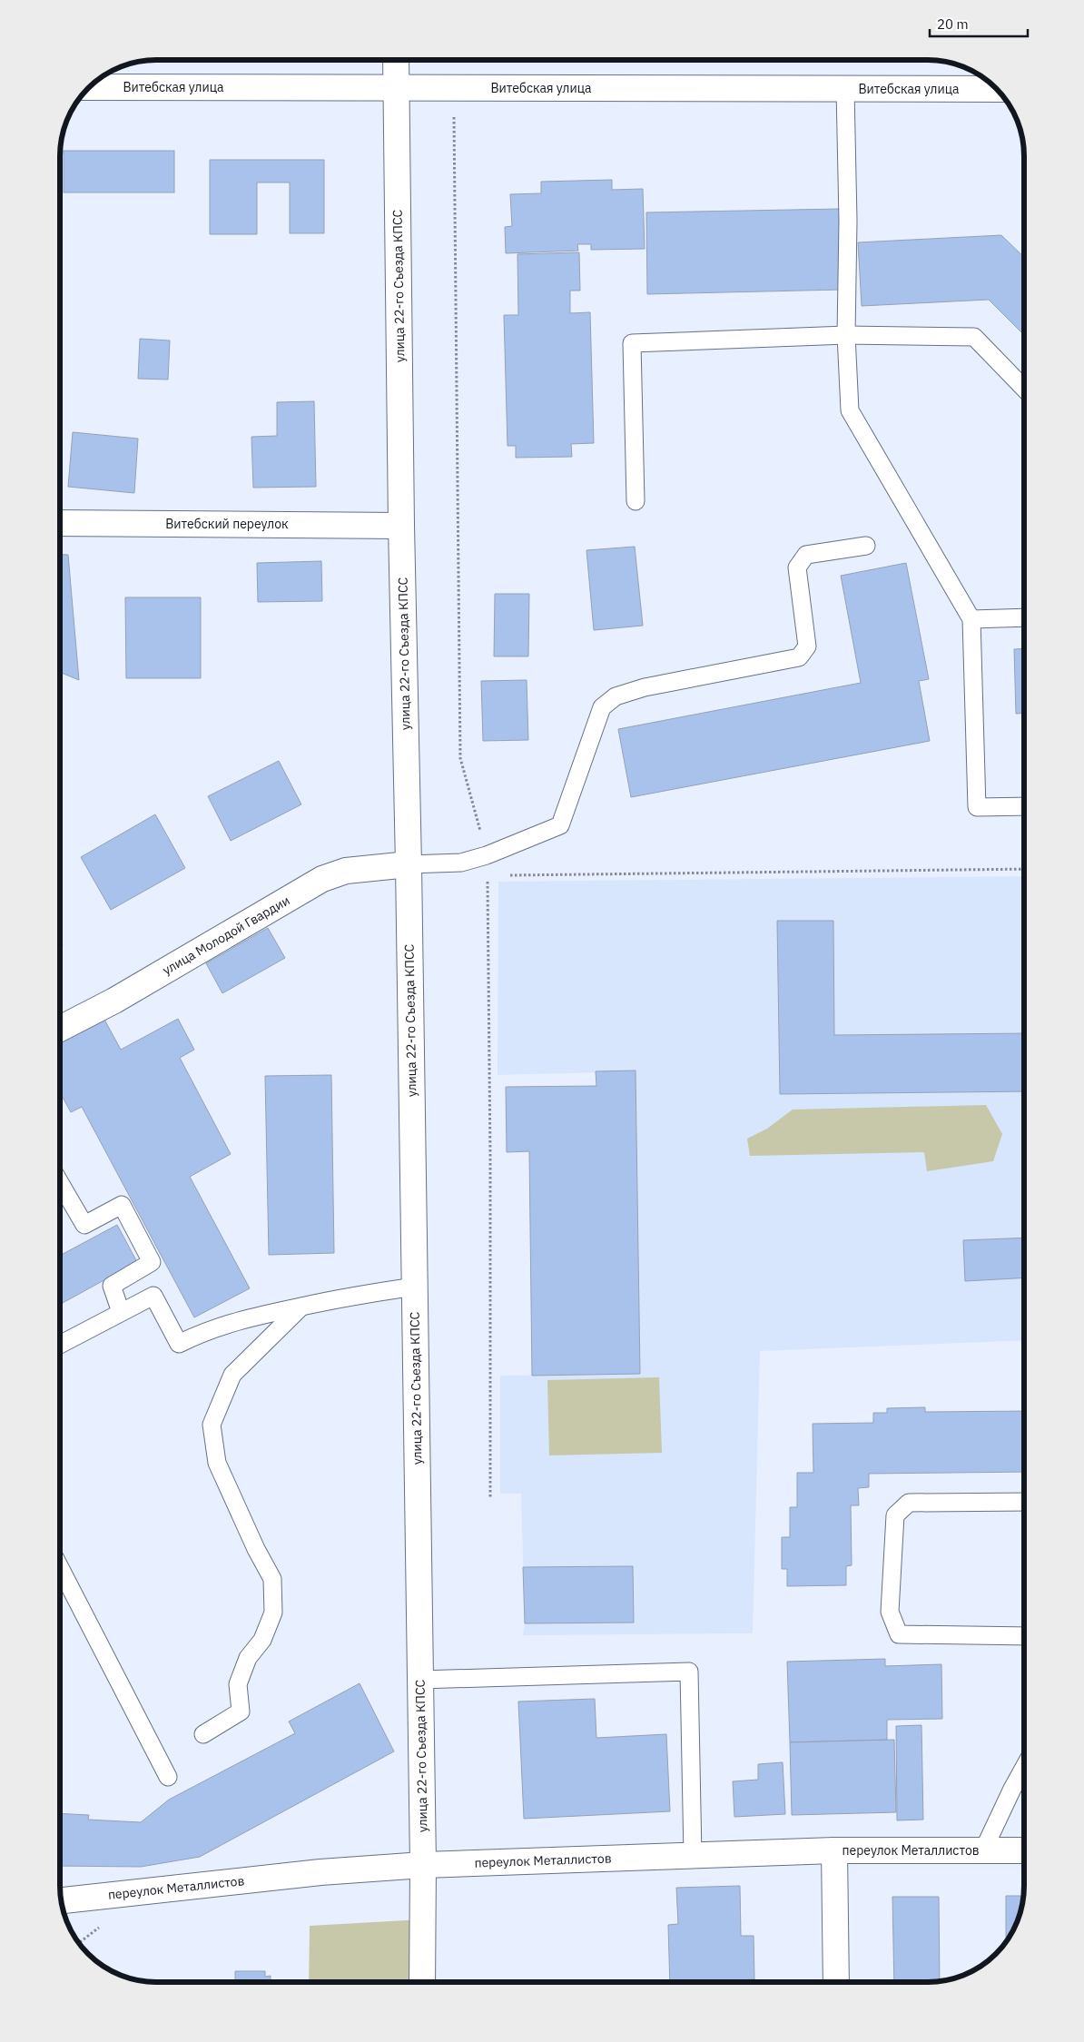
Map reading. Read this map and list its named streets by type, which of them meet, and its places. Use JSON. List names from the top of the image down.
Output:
{
  "streets": {
    "street": [
      "Витебская улица",
      "улица 22-го Съезда КПСС",
      "Витебский переулок",
      "улица Молодой Гвардии",
      "переулок Металлистов"
    ]
  },
  "crossings": [
    ["Витебская улица", "улица 22-го Съезда КПСС"],
    ["улица 22-го Съезда КПСС", "Витебский переулок"],
    ["улица 22-го Съезда КПСС", "улица Молодой Гвардии"],
    ["улица 22-го Съезда КПСС", "переулок Металлистов"]
  ],
  "scale_bar": "20 m"
}
